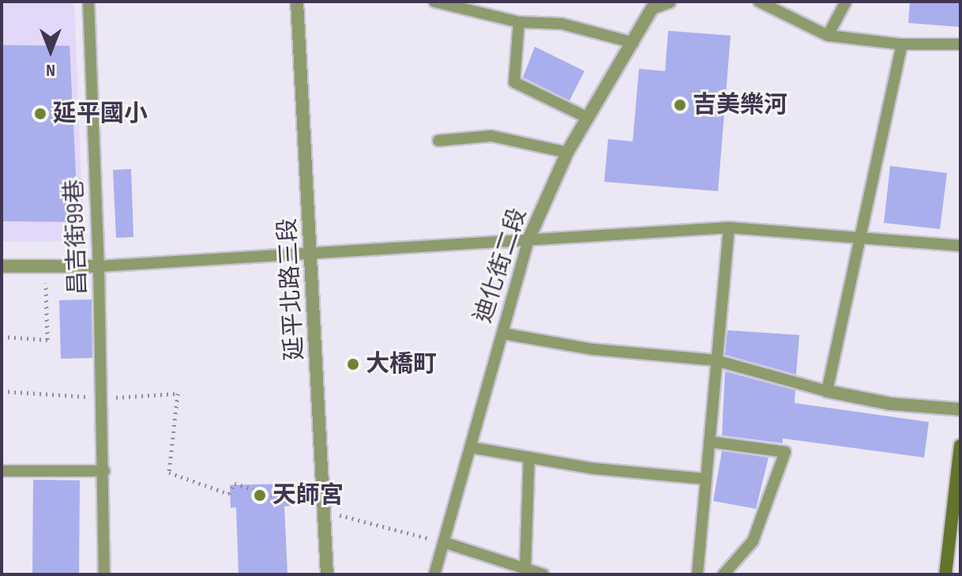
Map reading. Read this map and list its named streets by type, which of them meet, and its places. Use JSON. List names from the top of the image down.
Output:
{
  "streets": {
    "street": ["迪化街二段", "延平北路三段"],
    "lane": ["昌吉街99巷"]
  },
  "places": [
    "吉美樂河",
    "延平國小",
    "大橋町",
    "天師宮"
  ],
  "north": "bottom"
}
